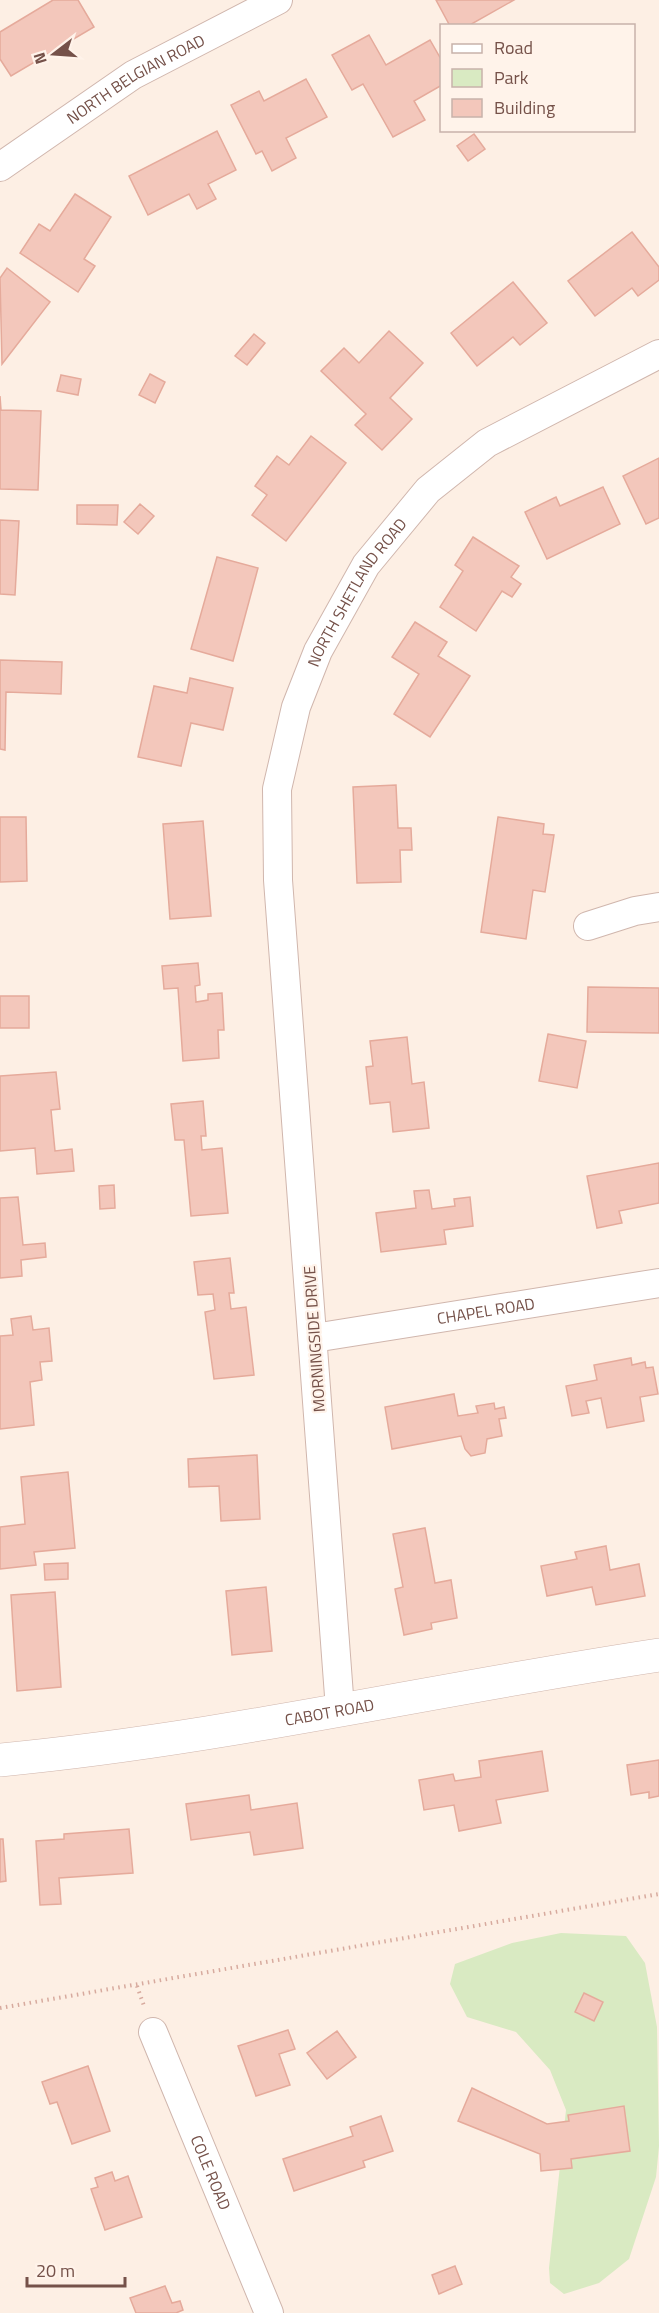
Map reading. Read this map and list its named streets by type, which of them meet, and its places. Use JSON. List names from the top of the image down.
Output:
{
  "streets": {
    "street": [
      "NORTH BELGIAN ROAD",
      "NORTH SHETLAND ROAD",
      "CHAPEL ROAD",
      "MORNINGSIDE DRIVE",
      "CABOT ROAD",
      "COLE ROAD"
    ]
  },
  "crossings": [
    ["NORTH SHETLAND ROAD", "MORNINGSIDE DRIVE"],
    ["CHAPEL ROAD", "MORNINGSIDE DRIVE"],
    ["MORNINGSIDE DRIVE", "CABOT ROAD"]
  ],
  "legend": ["Road", "Park", "Building"],
  "scale_bar": "20 m",
  "north": "left"
}
